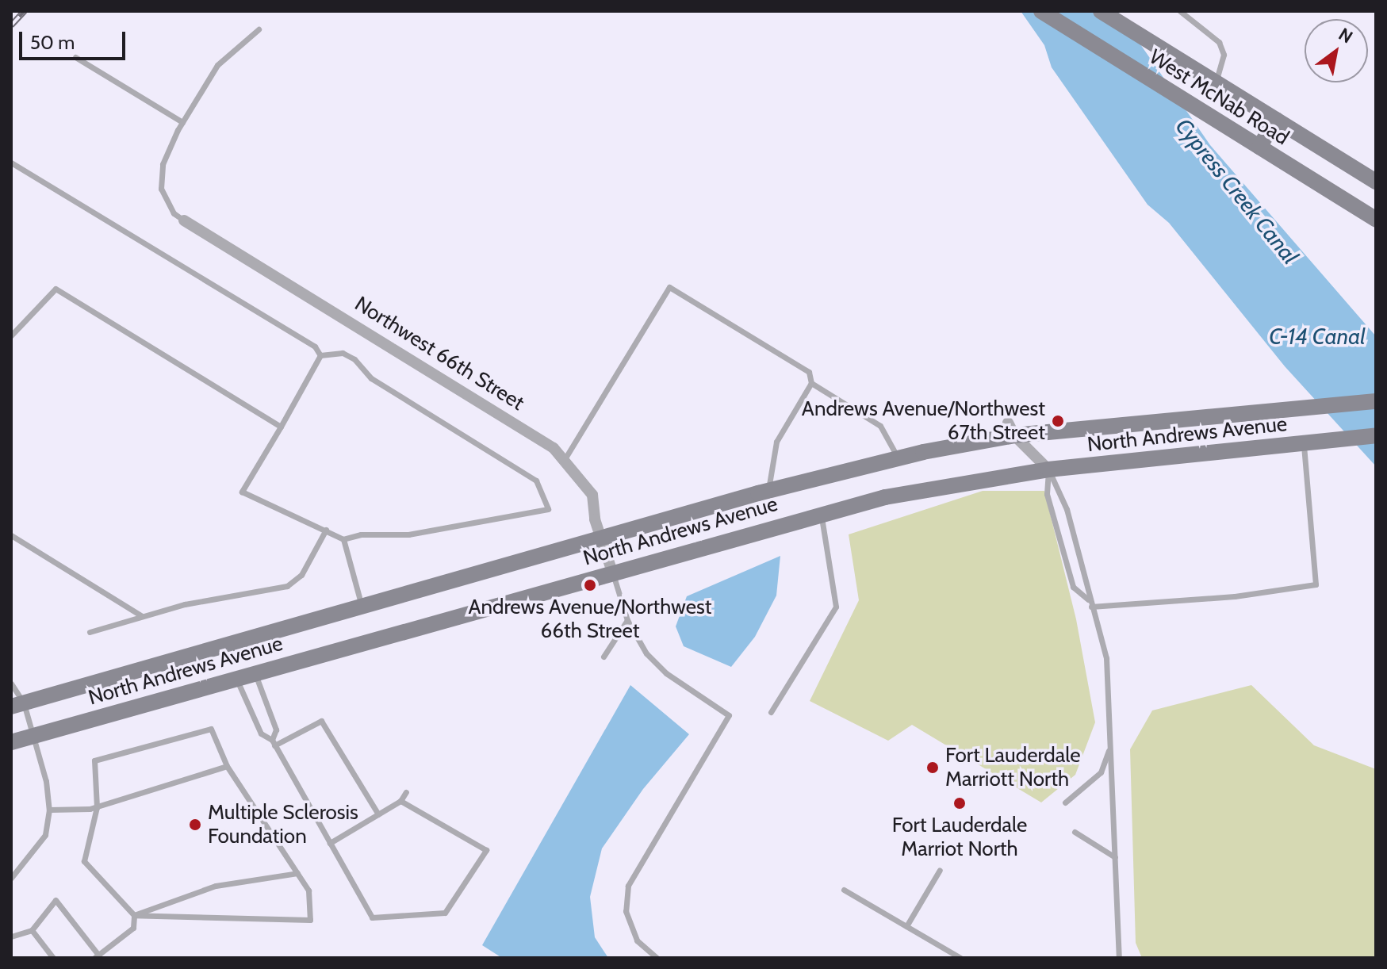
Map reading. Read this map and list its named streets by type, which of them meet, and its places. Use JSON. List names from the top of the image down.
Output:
{
  "streets": {
    "main road": ["West McNab Road", "North Andrews Avenue"],
    "street": ["Northwest 66th Street"]
  },
  "crossings": [
    ["Northwest 66th Street", "North Andrews Avenue"]
  ],
  "water": ["Cypress Creek Canal", "C-14 Canal"],
  "places": [
    "Andrews Avenue/Northwest 67th Street",
    "Andrews Avenue/Northwest 66th Street",
    "Fort Lauderdale Marriott North",
    "Fort Lauderdale Marriot North",
    "Multiple Sclerosis Foundation"
  ],
  "scale_bar": "50 m",
  "north": "top right"
}
